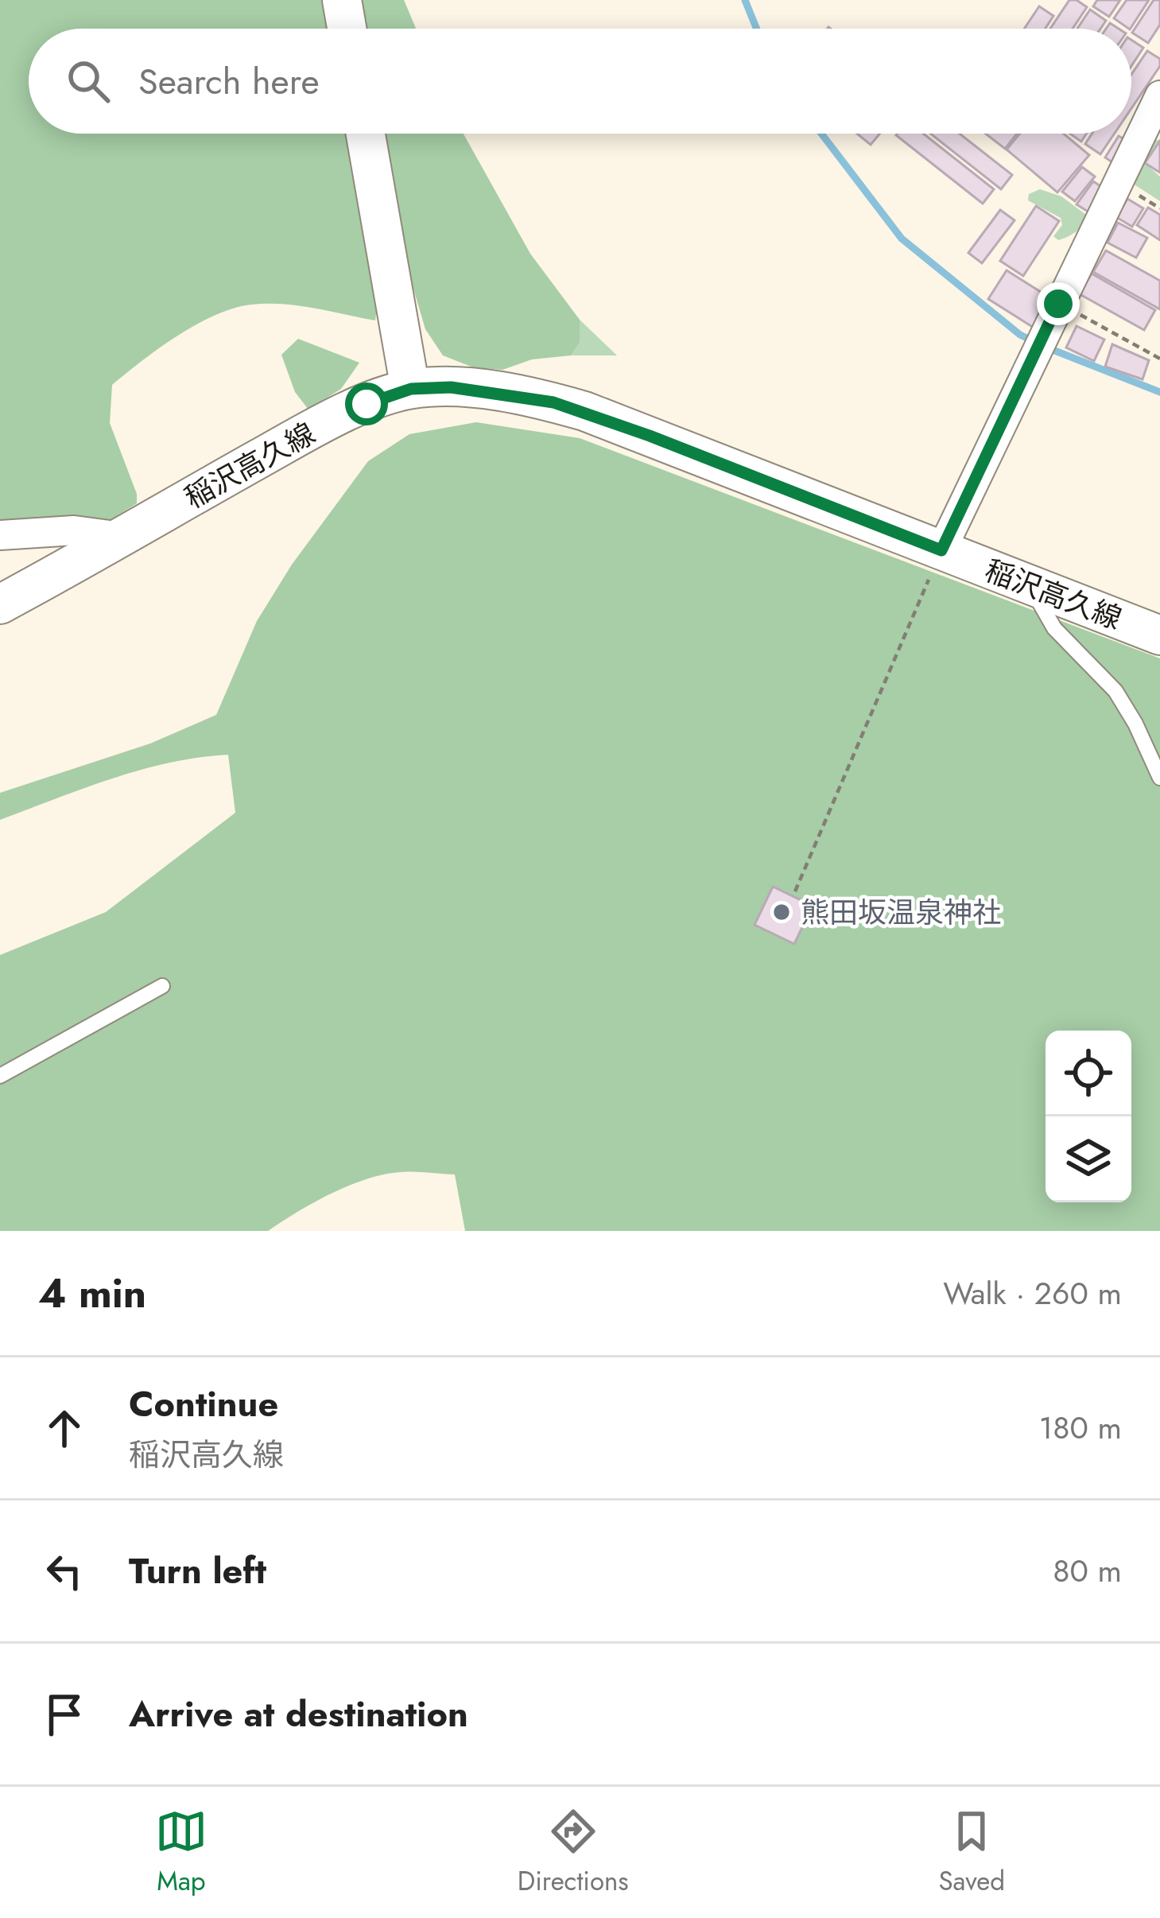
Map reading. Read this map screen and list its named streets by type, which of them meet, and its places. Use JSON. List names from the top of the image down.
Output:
{
  "streets": {
    "main road": ["稲沢高久線"]
  },
  "places": ["熊田坂温泉神社"],
  "page": {
    "search": "Search here",
    "heading": ["4 min", "Walk · 260 m"],
    "list": [
      ["Continue", "稲沢高久線", "180 m"],
      ["Turn left", "80 m"],
      "Arrive at destination"
    ],
    "nav": ["Map", "Directions", "Saved"]
  }
}
